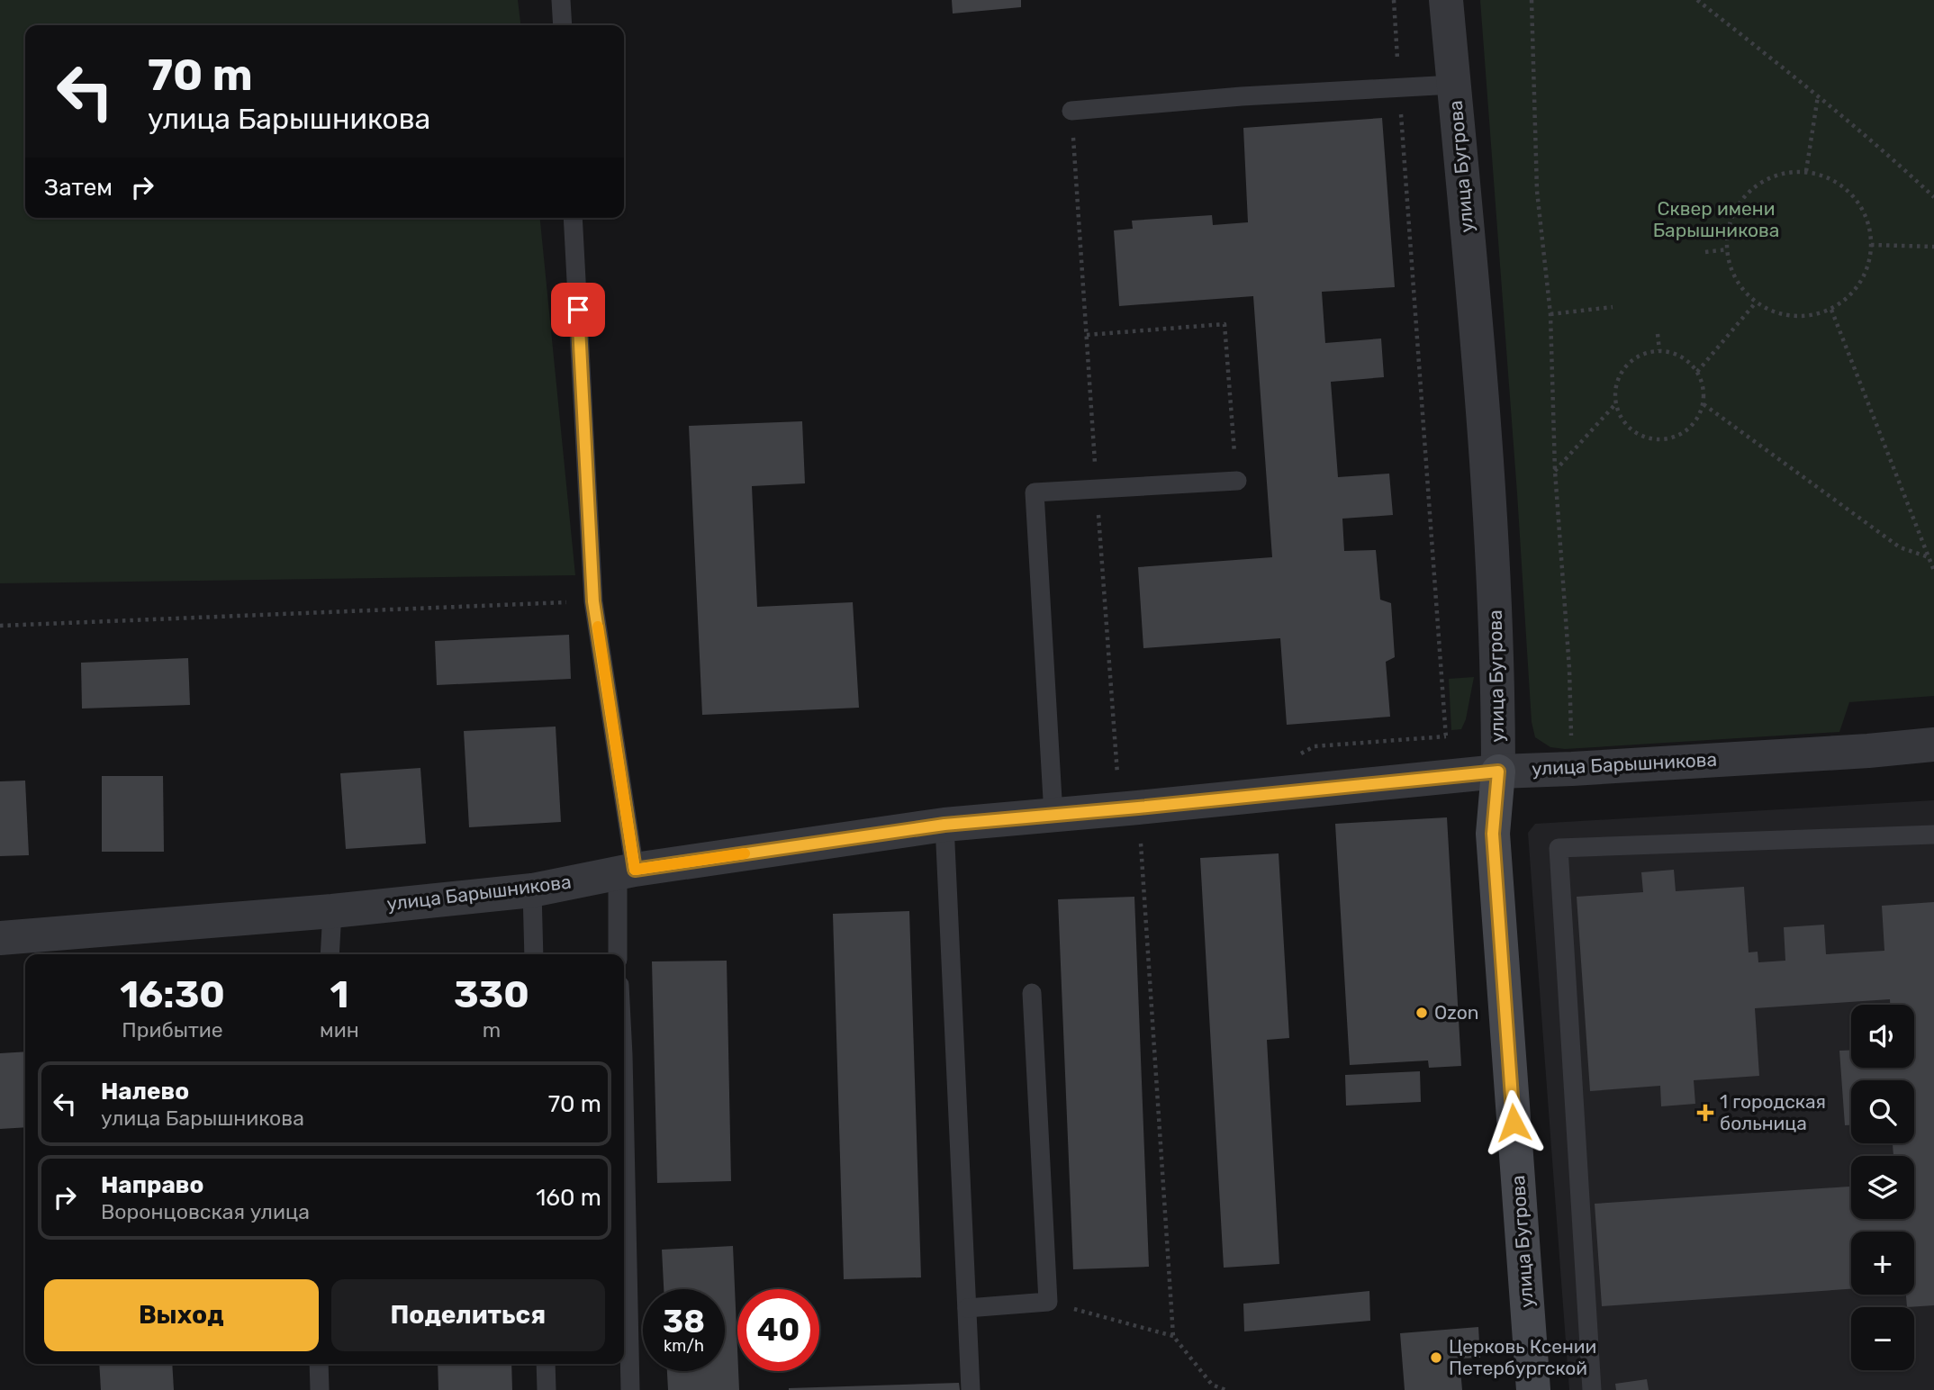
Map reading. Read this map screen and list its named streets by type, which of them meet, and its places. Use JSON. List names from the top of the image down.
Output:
{
  "streets": {
    "street": ["улица Бугрова", "улица Барышникова"]
  },
  "crossings": [
    ["улица Бугрова", "улица Барышникова"]
  ],
  "parks": ["Сквер имени Барышникова"],
  "places": {
    "other": ["Ozon", "Церковь Ксении Петербургской"],
    "health": ["1 городская больница"]
  },
  "page": {
    "turn": ["70 m", "улица Барышникова"],
    "then": "Затем",
    "eta": [
      "16:30",
      "Прибытие",
      "1",
      "мин",
      "330",
      "m"
    ],
    "map_buttons": ["+", "−"],
    "list": [
      {
        "name": "Налево",
        "note": "улица Барышникова",
        "value": "70 m"
      },
      {
        "name": "Направо",
        "note": "Воронцовская улица",
        "value": "160 m"
      }
    ],
    "buttons": ["Выход", "Поделиться"],
    "speed": "38 km/h",
    "limit": "40"
  }
}
